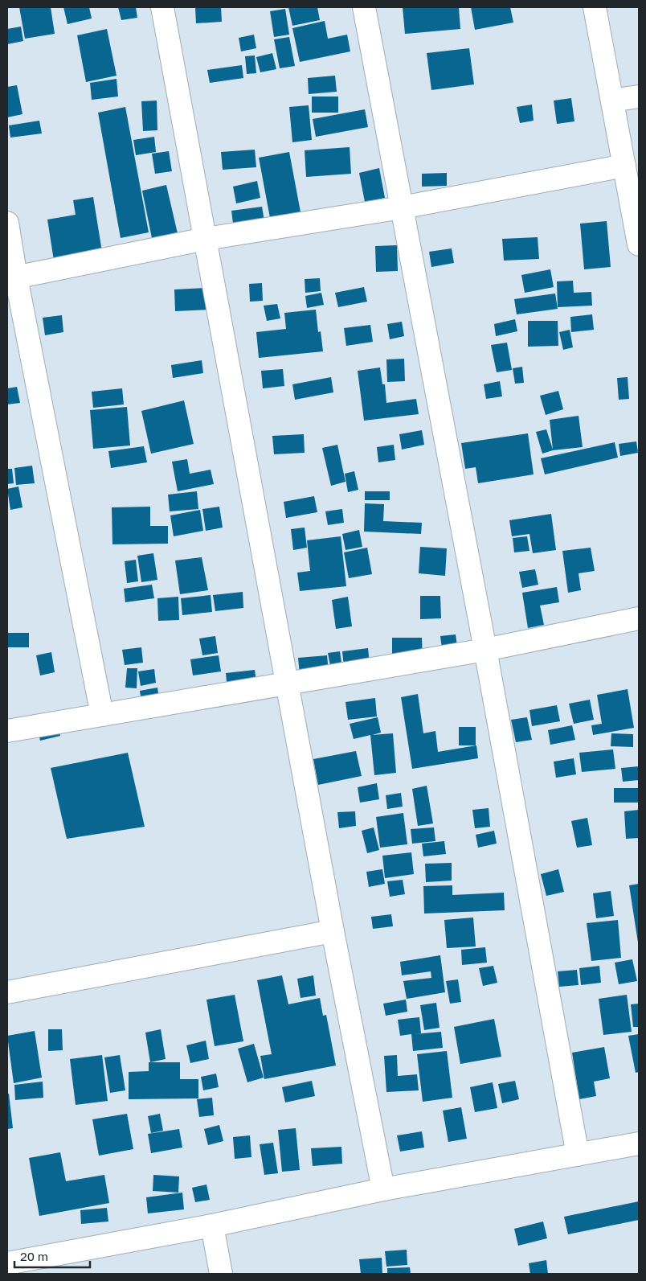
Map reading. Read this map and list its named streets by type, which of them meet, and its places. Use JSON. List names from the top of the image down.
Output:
{
  "scale_bar": "20 m"
}
